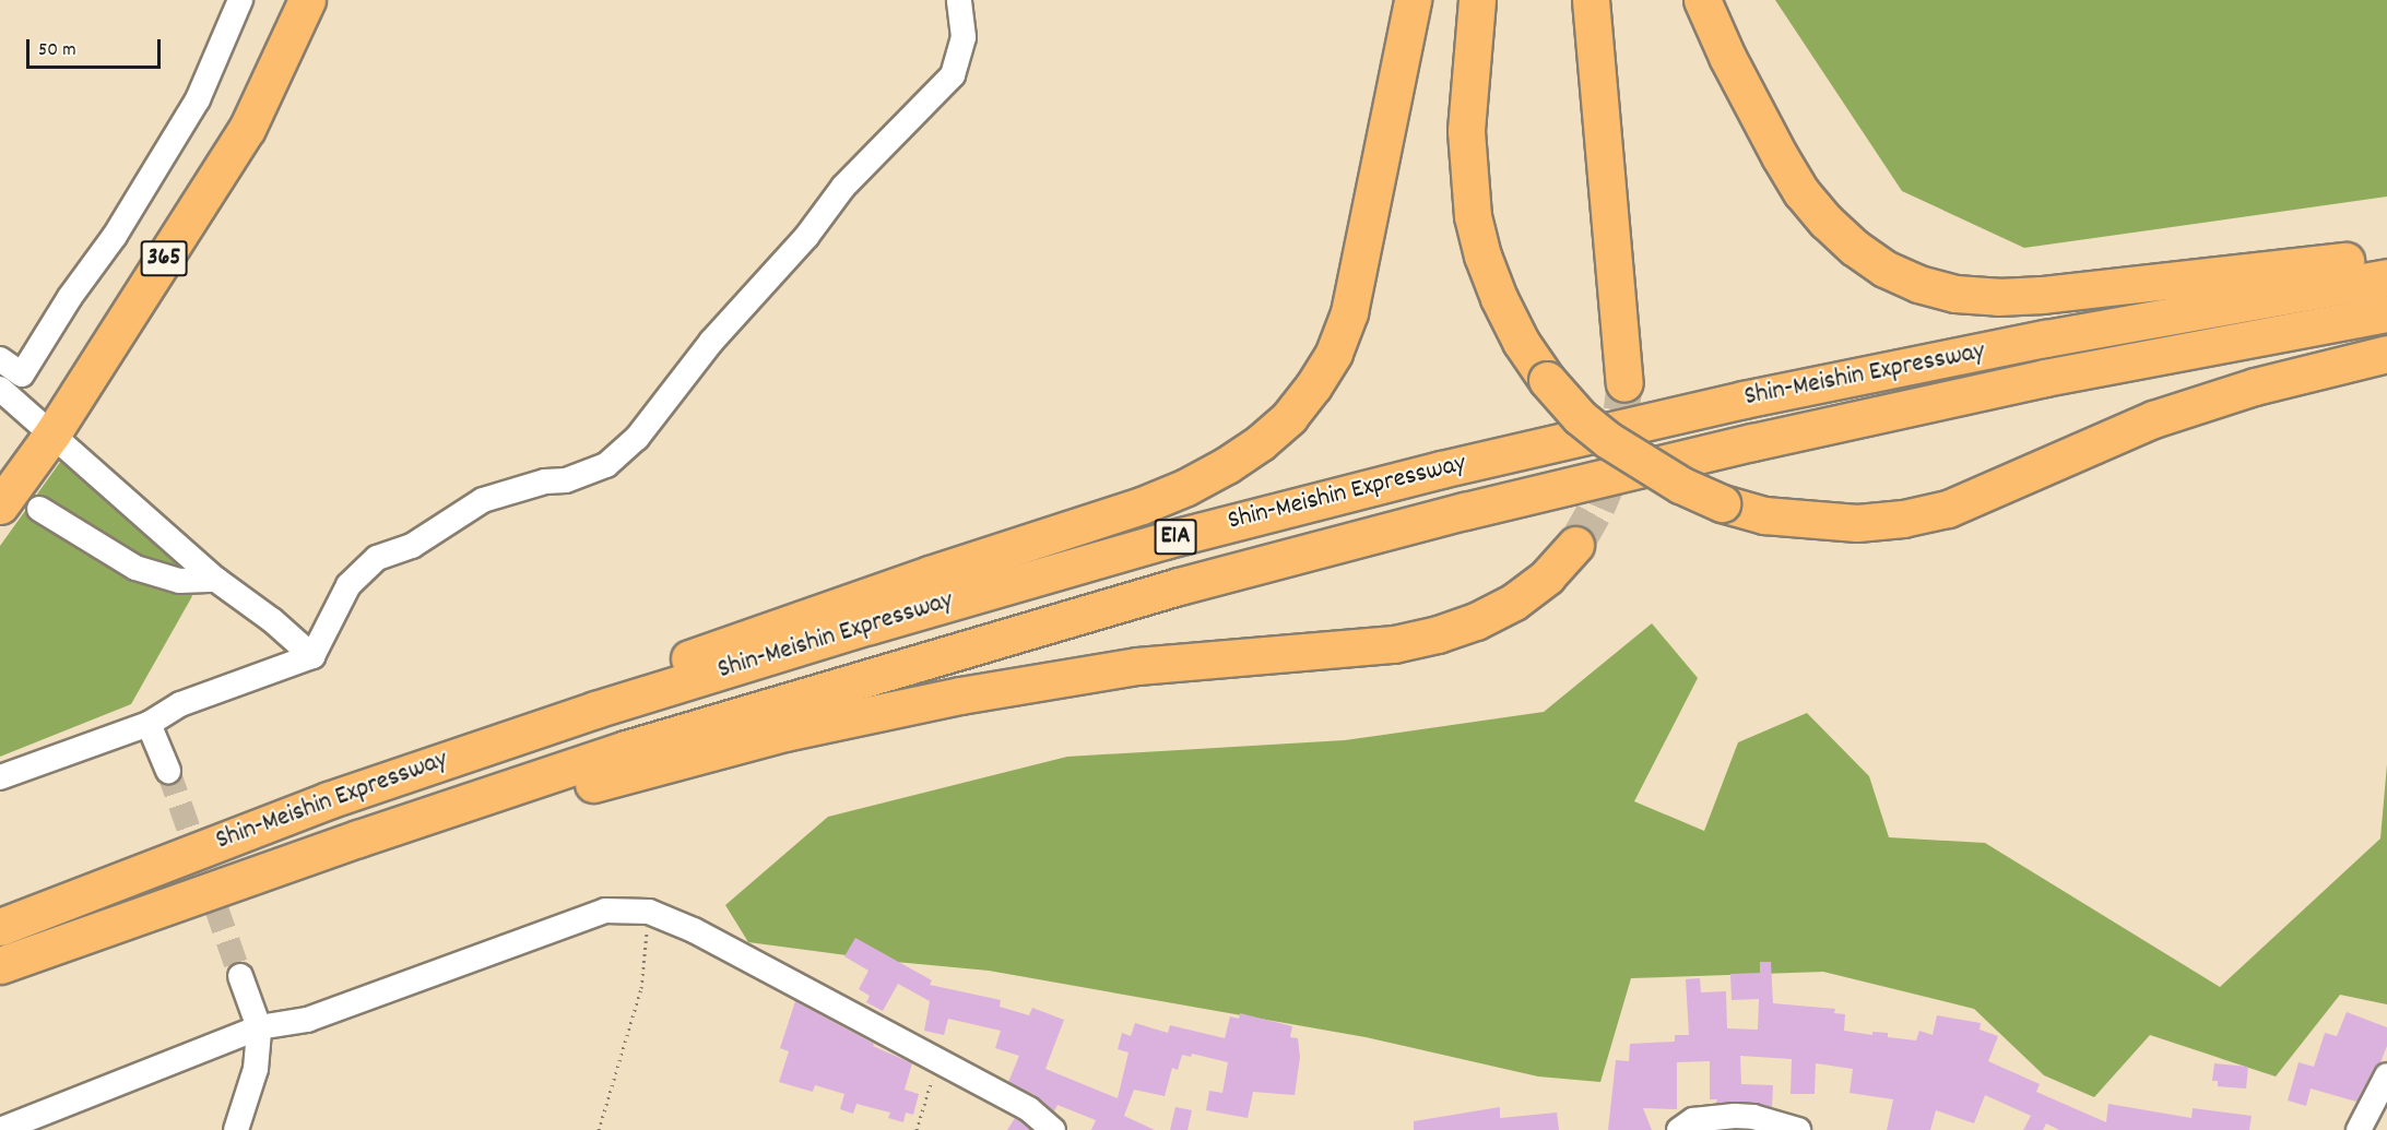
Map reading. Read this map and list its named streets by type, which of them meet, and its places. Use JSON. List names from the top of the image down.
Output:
{
  "streets": {
    "highway": ["365", "Shin-Meishin Expressway", "E1A"]
  },
  "scale_bar": "50 m"
}
